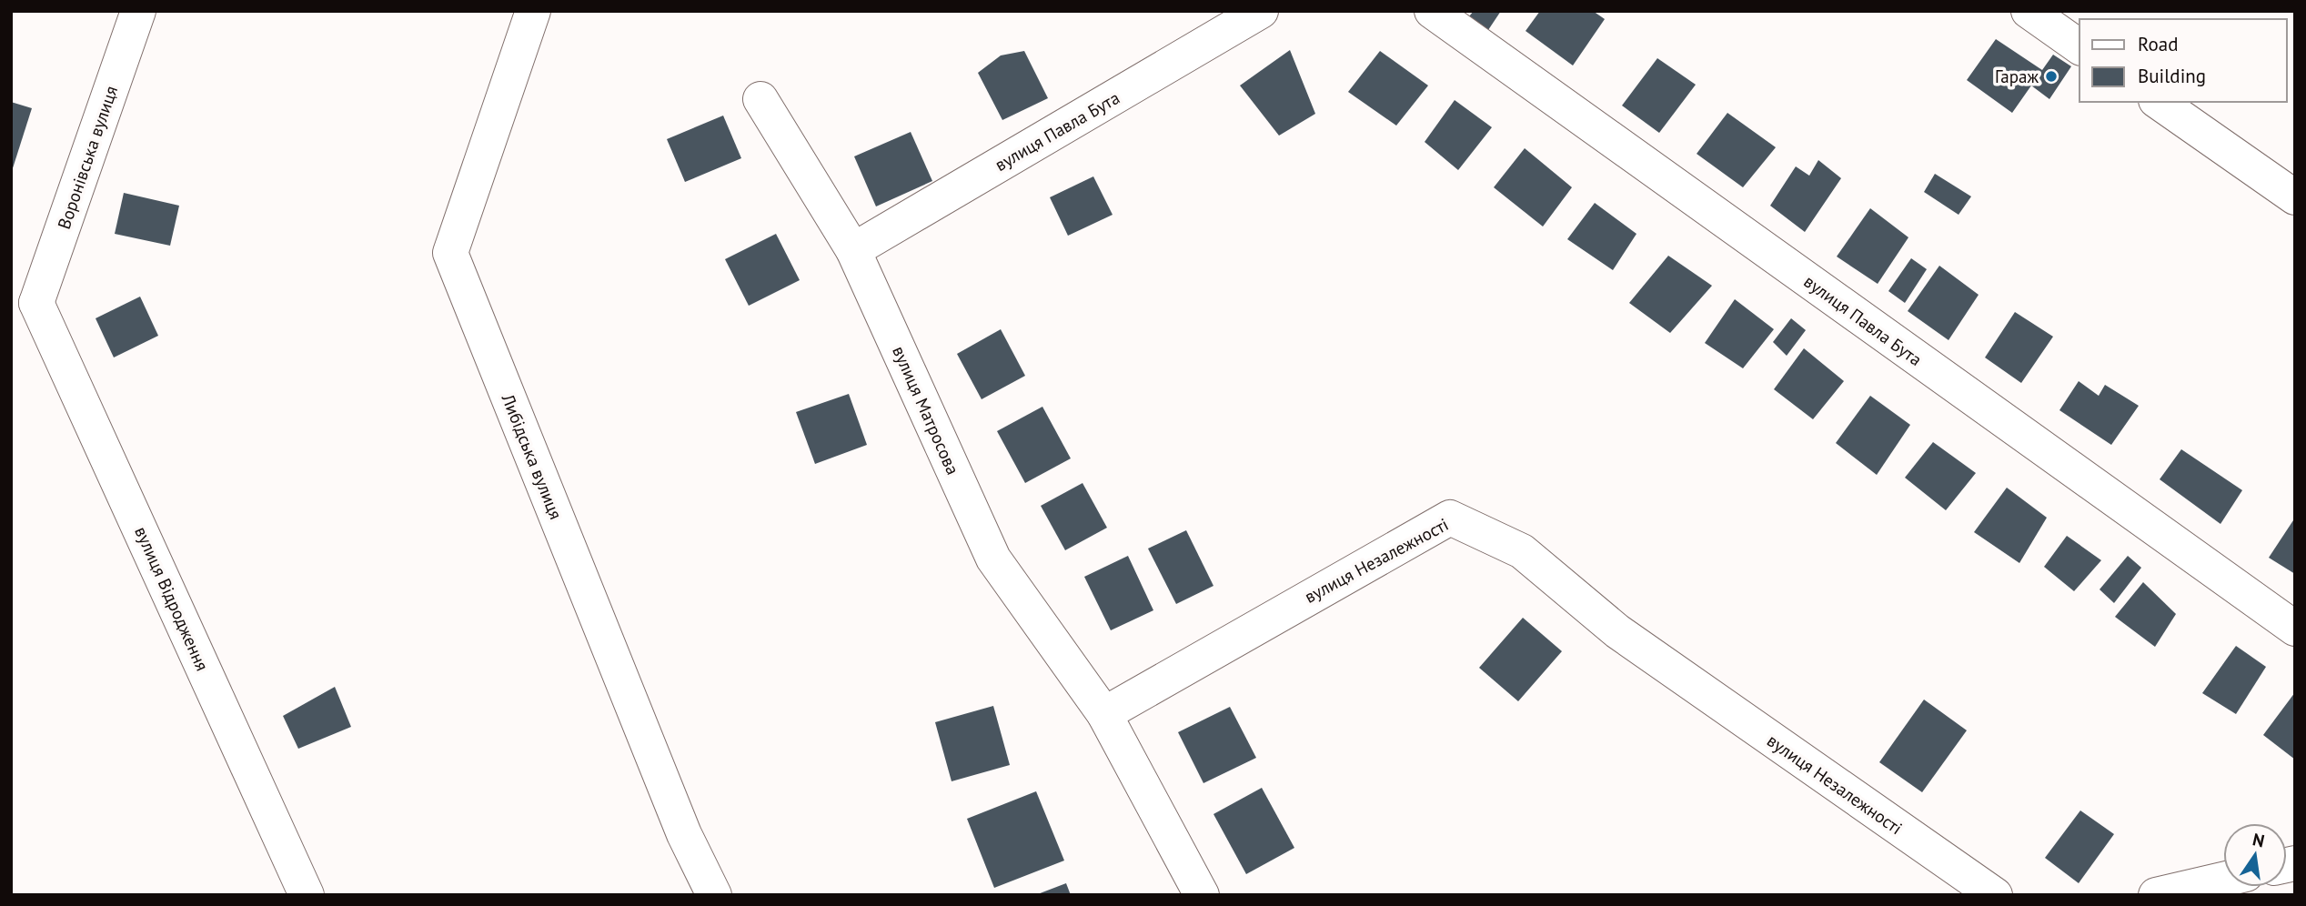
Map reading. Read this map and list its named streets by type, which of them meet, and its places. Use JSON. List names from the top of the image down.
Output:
{
  "streets": {
    "street": [
      "вулиця Павла Бута",
      "Воронівська вулиця",
      "вулиця Матросова",
      "Либідська вулиця",
      "вулиця Незалежності",
      "вулиця Відродження"
    ]
  },
  "crossings": [
    ["вулиця Павла Бута", "вулиця Матросова"],
    ["Воронівська вулиця", "вулиця Відродження"],
    ["вулиця Матросова", "вулиця Незалежності"]
  ],
  "places": ["Гараж"],
  "legend": ["Road", "Building"],
  "north": "top"
}
